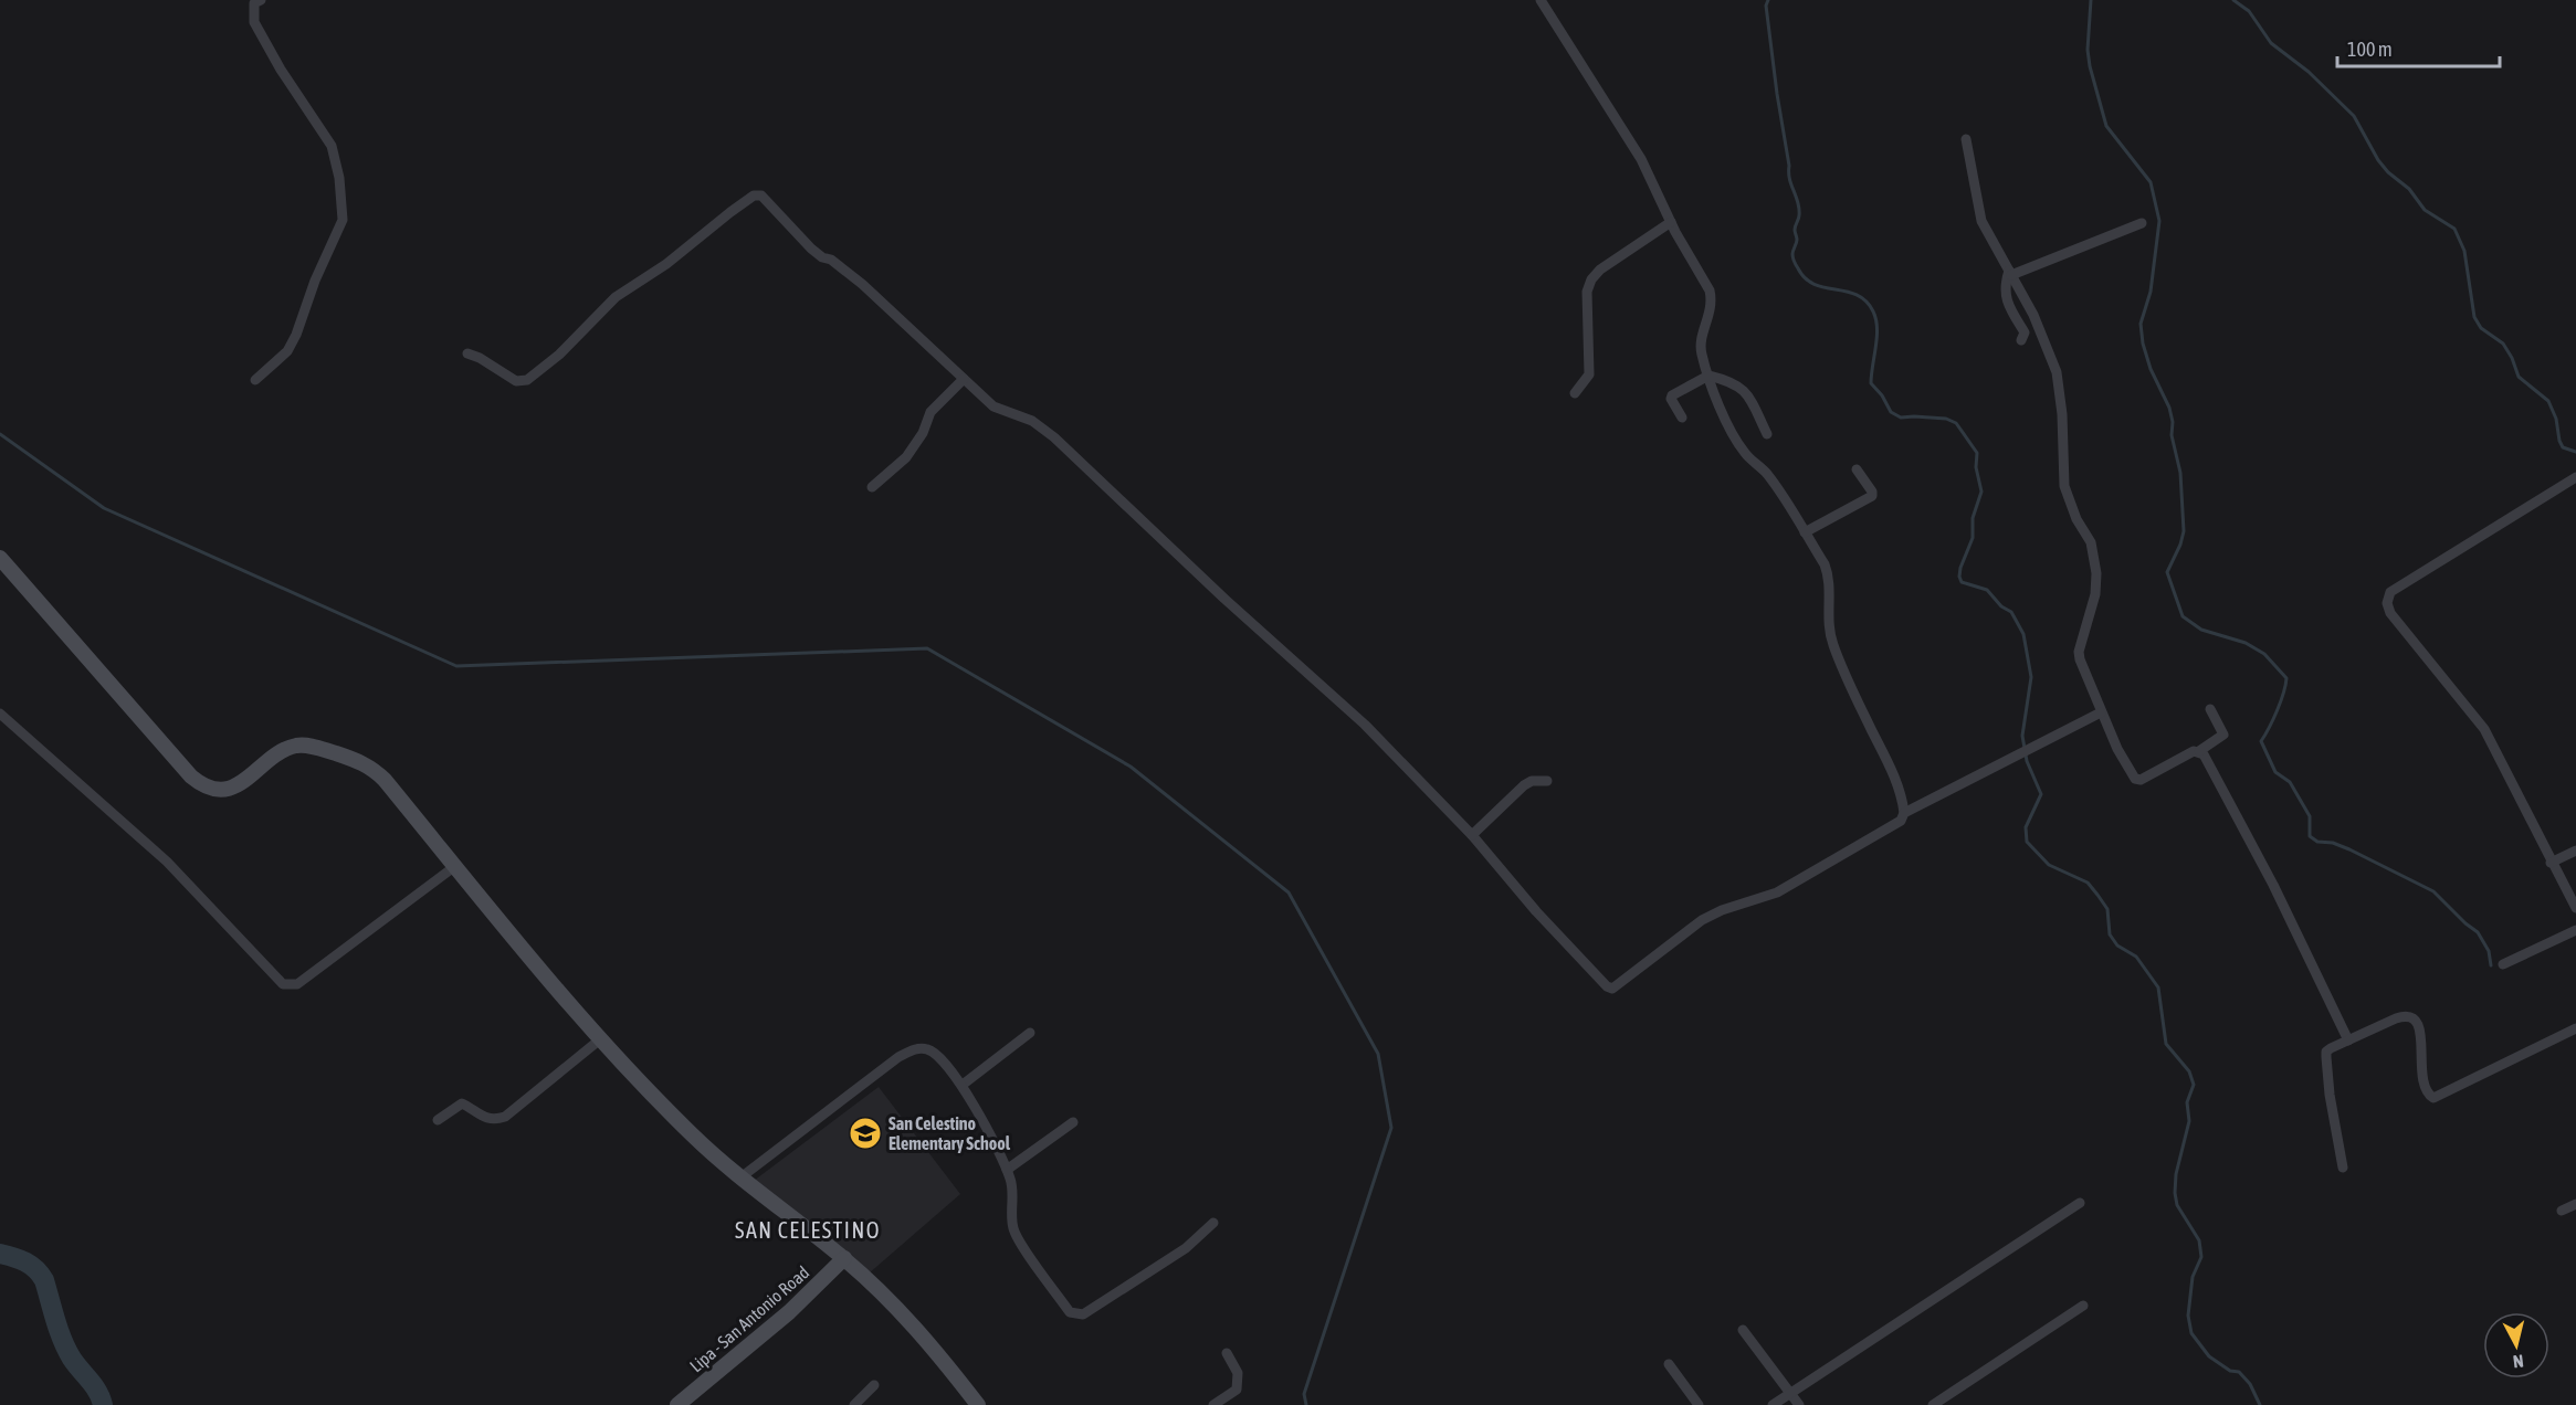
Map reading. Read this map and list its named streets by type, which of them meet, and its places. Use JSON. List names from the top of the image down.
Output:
{
  "streets": {
    "main road": ["Lipa - San Antonio Road"]
  },
  "districts": ["SAN CELESTINO"],
  "places": {
    "school or university": ["San Celestino Elementary School"]
  },
  "scale_bar": "100 m",
  "north": "bottom"
}
